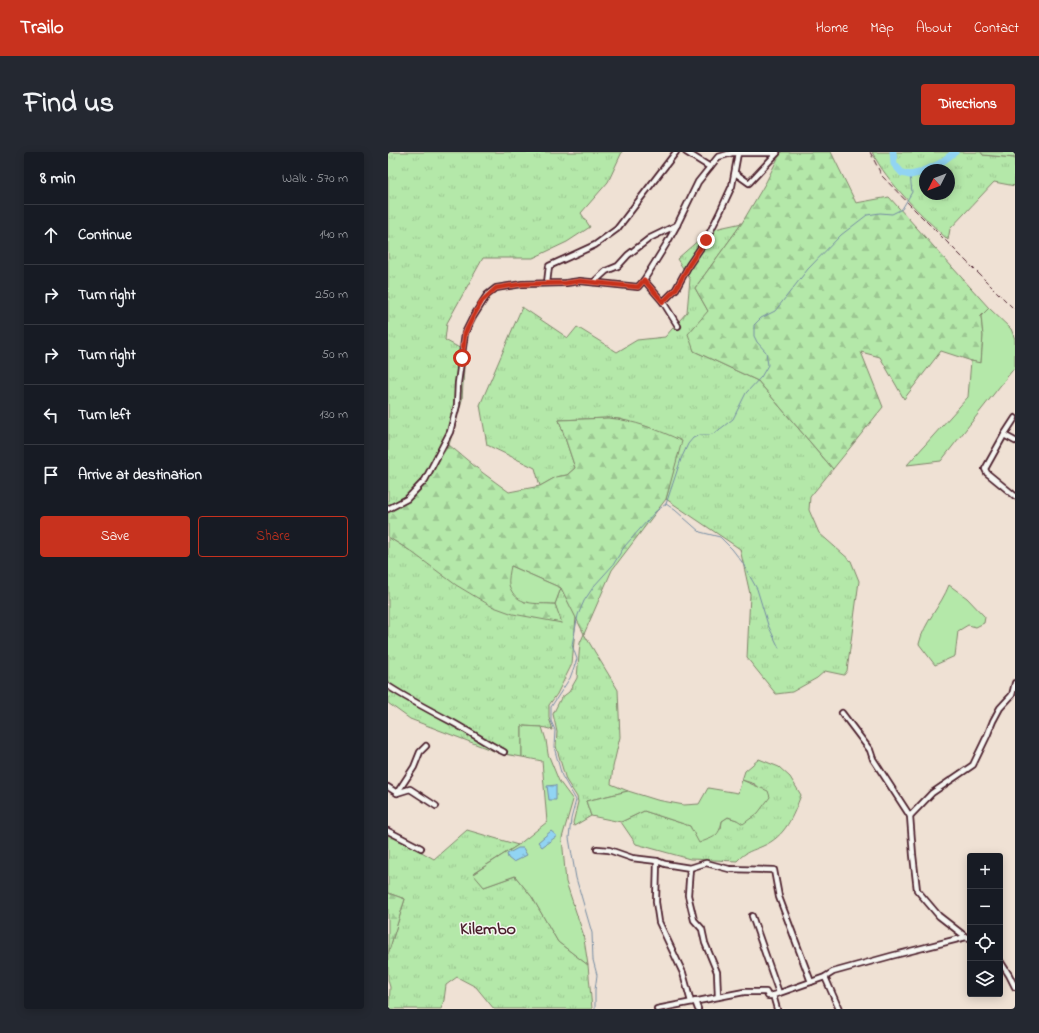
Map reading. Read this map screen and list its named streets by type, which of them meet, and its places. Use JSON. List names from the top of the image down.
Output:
{
  "districts": ["Kilembo"],
  "north": "bottom left",
  "page": {
    "header": "Trailo",
    "nav": [
      "Home",
      "Map",
      "About",
      "Contact"
    ],
    "title": "Find us",
    "buttons": [
      "Directions",
      ["Save", "Share"]
    ],
    "heading": ["8 min", "Walk · 570 m"],
    "list": [
      ["Continue", "140 m"],
      ["Turn right", "250 m"],
      ["Turn right", "50 m"],
      ["Turn left", "130 m"],
      "Arrive at destination"
    ],
    "map_buttons": ["+", "−"]
  }
}
